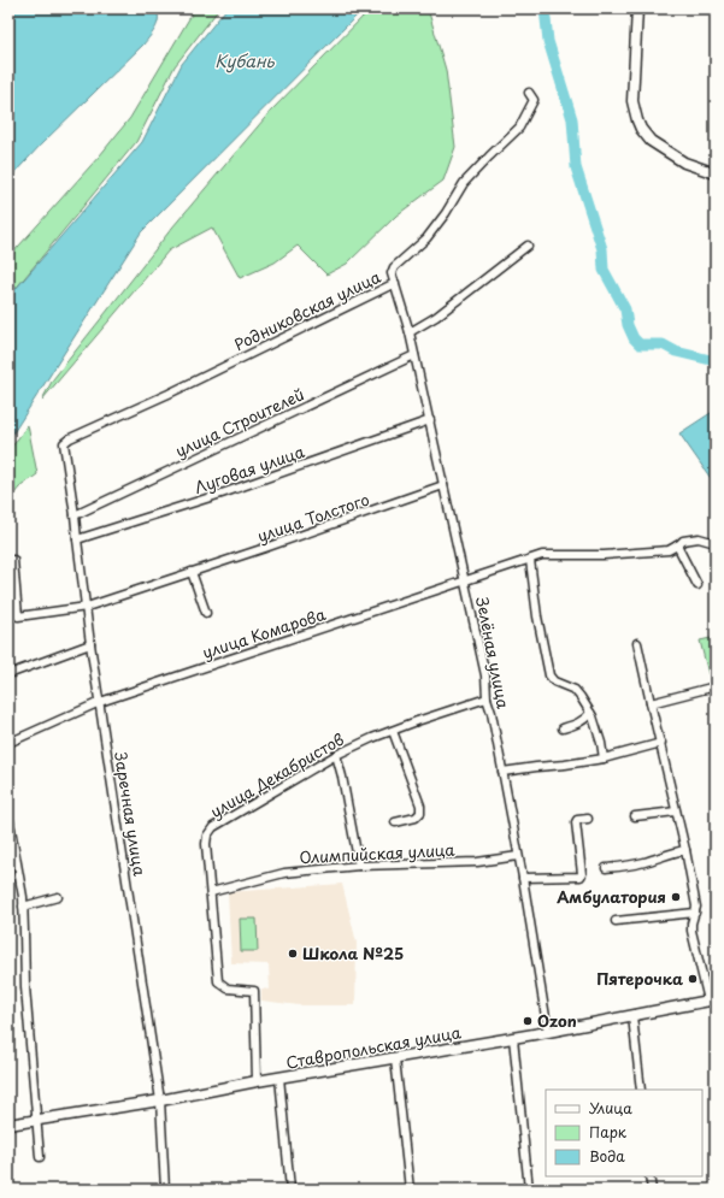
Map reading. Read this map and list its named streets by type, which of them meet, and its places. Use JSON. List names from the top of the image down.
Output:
{
  "streets": {
    "main road": ["Ставропольская улица"],
    "street": [
      "Родниковская улица",
      "улица Строителей",
      "Луговая улица",
      "улица Толстого",
      "улица Комарова",
      "Зелёная улица",
      "улица Декабристов",
      "Заречная улица",
      "Олимпийская улица"
    ]
  },
  "crossings": [
    ["Родниковская улица", "Зелёная улица"],
    ["Родниковская улица", "Заречная улица"],
    ["улица Строителей", "Зелёная улица"],
    ["улица Строителей", "Заречная улица"],
    ["Луговая улица", "Зелёная улица"],
    ["Луговая улица", "Заречная улица"],
    ["улица Толстого", "Зелёная улица"],
    ["улица Толстого", "Заречная улица"],
    ["улица Комарова", "Зелёная улица"],
    ["улица Комарова", "Заречная улица"],
    ["Зелёная улица", "улица Декабристов"],
    ["Зелёная улица", "Олимпийская улица"],
    ["Зелёная улица", "Ставропольская улица"],
    ["улица Декабристов", "Олимпийская улица"],
    ["улица Декабристов", "Ставропольская улица"],
    ["Заречная улица", "Ставропольская улица"]
  ],
  "water": ["Кубань"],
  "places": [
    "Амбулатория",
    "Школа №25",
    "Пятерочка",
    "Ozon"
  ],
  "legend": ["Улица", "Парк", "Вода"]
}
